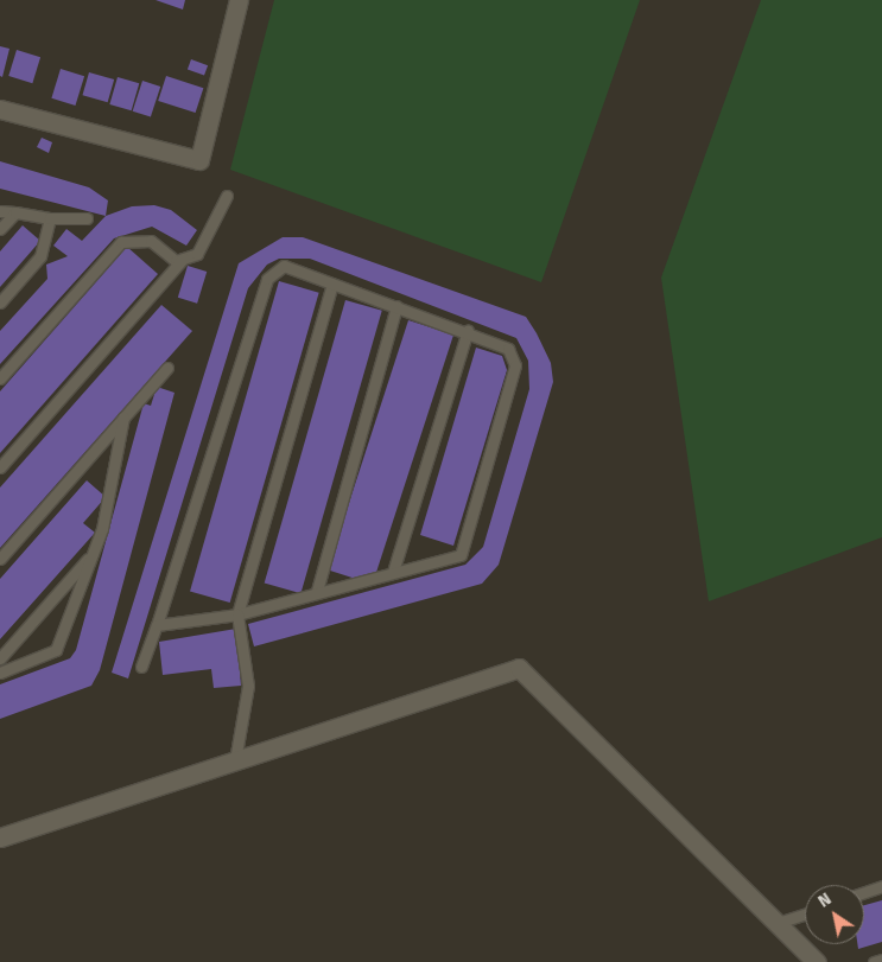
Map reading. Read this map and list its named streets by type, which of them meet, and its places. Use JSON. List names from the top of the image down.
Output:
{
  "north": "top left"
}
